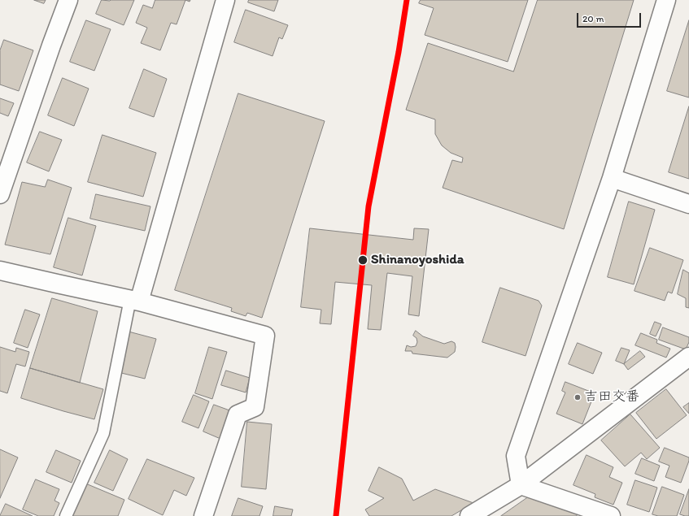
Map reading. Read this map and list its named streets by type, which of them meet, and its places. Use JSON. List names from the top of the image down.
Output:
{
  "places": ["Shinanoyoshida", "吉田交番"],
  "scale_bar": "20 m"
}
